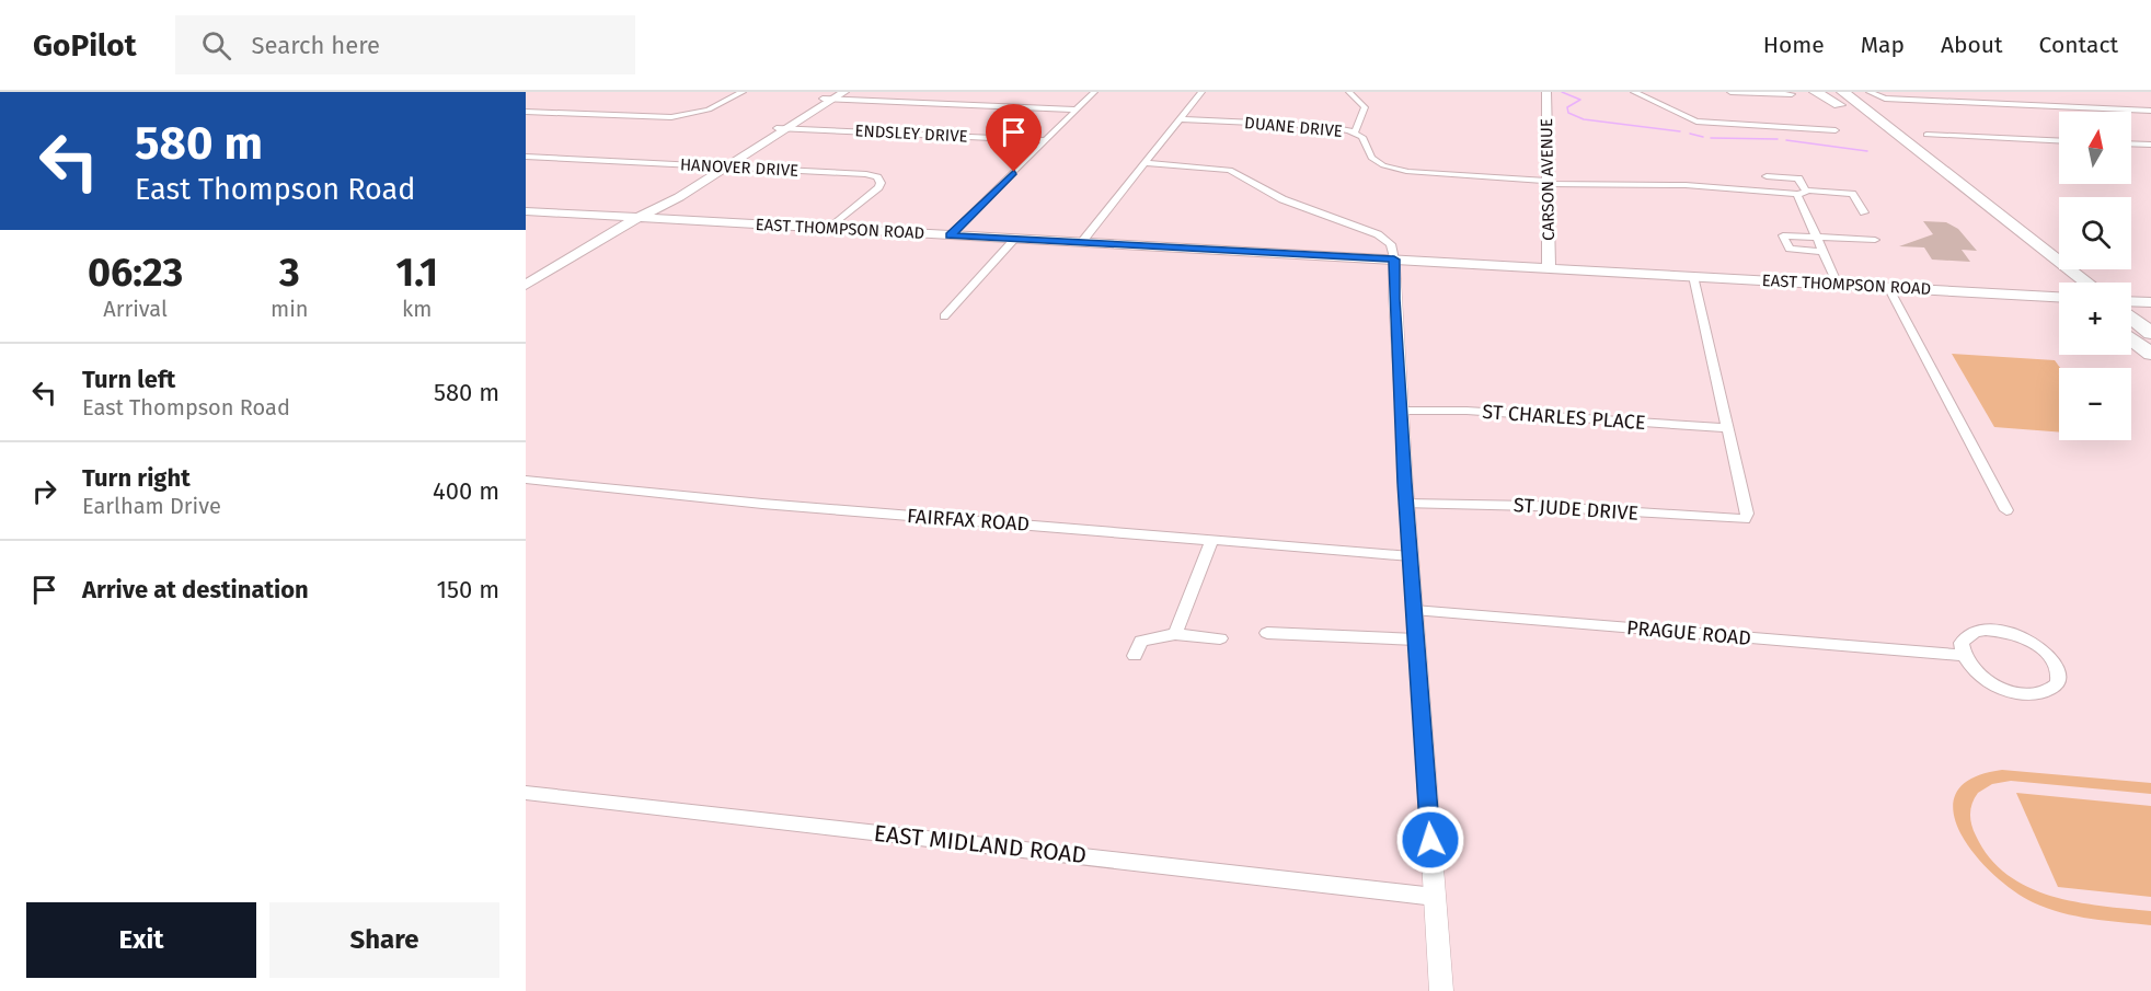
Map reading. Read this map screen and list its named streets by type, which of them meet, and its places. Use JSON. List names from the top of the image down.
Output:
{
  "streets": {
    "main road": ["CARSON AVENUE", "EAST THOMPSON ROAD"],
    "street": [
      "DUANE DRIVE",
      "ENDSLEY DRIVE",
      "HANOVER DRIVE",
      "ST CHARLES PLACE",
      "ST JUDE DRIVE",
      "FAIRFAX ROAD",
      "PRAGUE ROAD",
      "EAST MIDLAND ROAD"
    ]
  },
  "crossings": [
    ["DUANE DRIVE", "CARSON AVENUE"],
    ["HANOVER DRIVE", "EAST THOMPSON ROAD"],
    ["CARSON AVENUE", "EAST THOMPSON ROAD"],
    ["ST CHARLES PLACE", "ST JUDE DRIVE"]
  ],
  "north": "top",
  "page": {
    "header": "GoPilot",
    "search": "Search here",
    "nav": [
      "Home",
      "Map",
      "About",
      "Contact"
    ],
    "turn": ["580 m", "East Thompson Road"],
    "map_buttons": ["+", "−"],
    "eta": [
      "06:23",
      "Arrival",
      "3",
      "min",
      "1.1",
      "km"
    ],
    "list": [
      {
        "name": "Turn left",
        "note": "East Thompson Road",
        "value": "580 m"
      },
      {
        "name": "Turn right",
        "note": "Earlham Drive",
        "value": "400 m"
      },
      {
        "name": "Arrive at destination",
        "value": "150 m"
      }
    ],
    "buttons": ["Exit", "Share"]
  }
}
